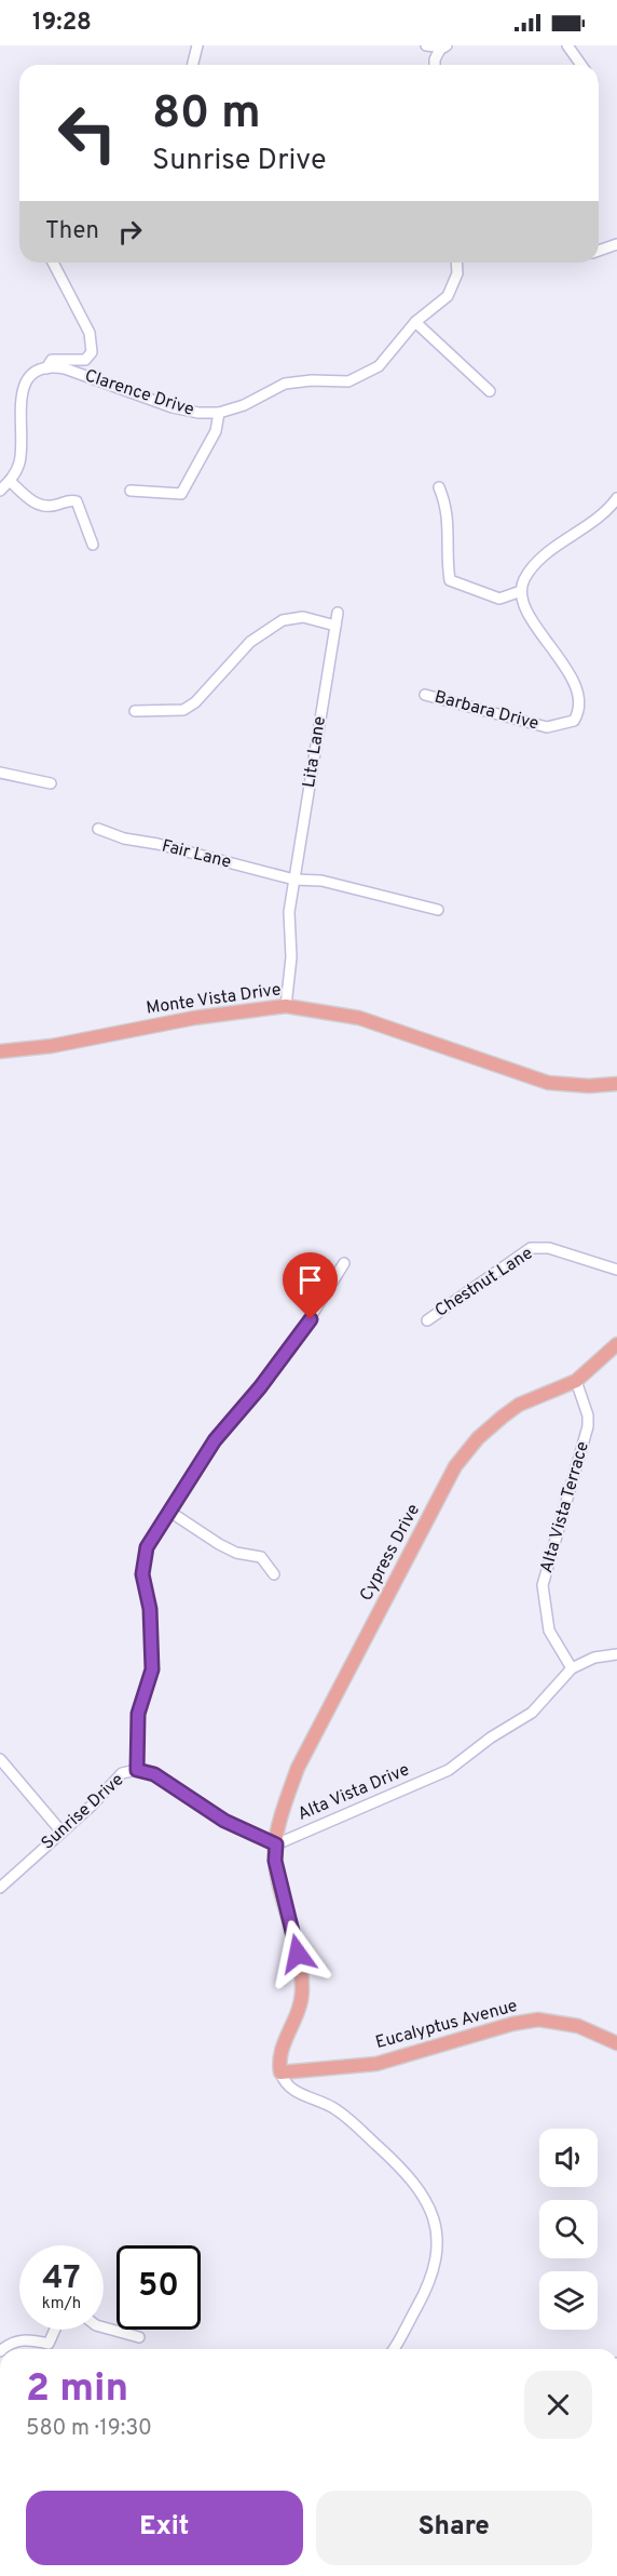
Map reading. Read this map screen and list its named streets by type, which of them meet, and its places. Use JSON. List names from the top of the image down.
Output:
{
  "streets": {
    "main road": ["Monte Vista Drive", "Cypress Drive", "Eucalyptus Avenue"],
    "street": [
      "Clarence Drive",
      "Barbara Drive",
      "Lita Lane",
      "Fair Lane",
      "Chestnut Lane",
      "Alta Vista Terrace",
      "Alta Vista Drive",
      "Sunrise Drive"
    ]
  },
  "crossings": [
    ["Lita Lane", "Fair Lane"],
    ["Lita Lane", "Monte Vista Drive"],
    ["Alta Vista Terrace", "Cypress Drive"],
    ["Alta Vista Terrace", "Alta Vista Drive"],
    ["Cypress Drive", "Alta Vista Drive"],
    ["Cypress Drive", "Sunrise Drive"],
    ["Alta Vista Drive", "Sunrise Drive"]
  ],
  "page": {
    "status": "19:28",
    "turn": ["80 m", "Sunrise Drive"],
    "then": "Then",
    "speed": "47 km/h",
    "limit": "50",
    "heading": ["2 min", "580 m · 19:30"],
    "buttons": ["Exit", "Share"]
  }
}
